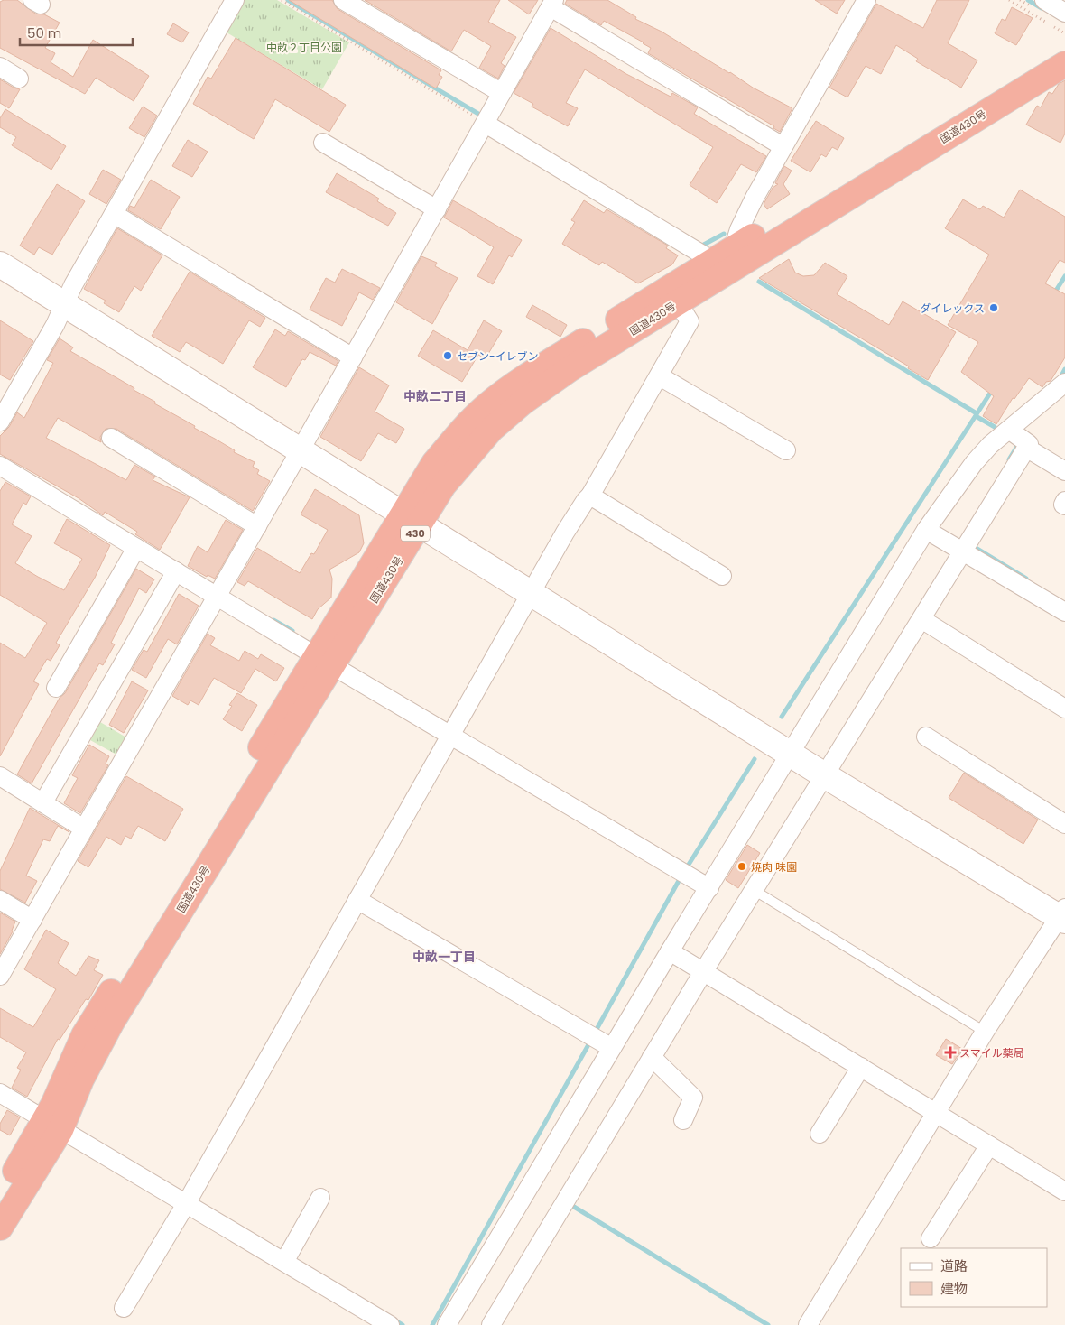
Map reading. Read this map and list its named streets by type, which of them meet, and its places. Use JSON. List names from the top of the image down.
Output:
{
  "streets": {
    "highway": ["国道430号", "430"]
  },
  "districts": ["中畝二丁目", "中畝一丁目"],
  "parks": ["中畝２丁目公園"],
  "places": {
    "other": ["ダイレックス", "セブン-イレブン", "焼肉 味園"],
    "health": ["スマイル薬局"]
  },
  "legend": ["道路", "建物"],
  "scale_bar": "50 m"
}
